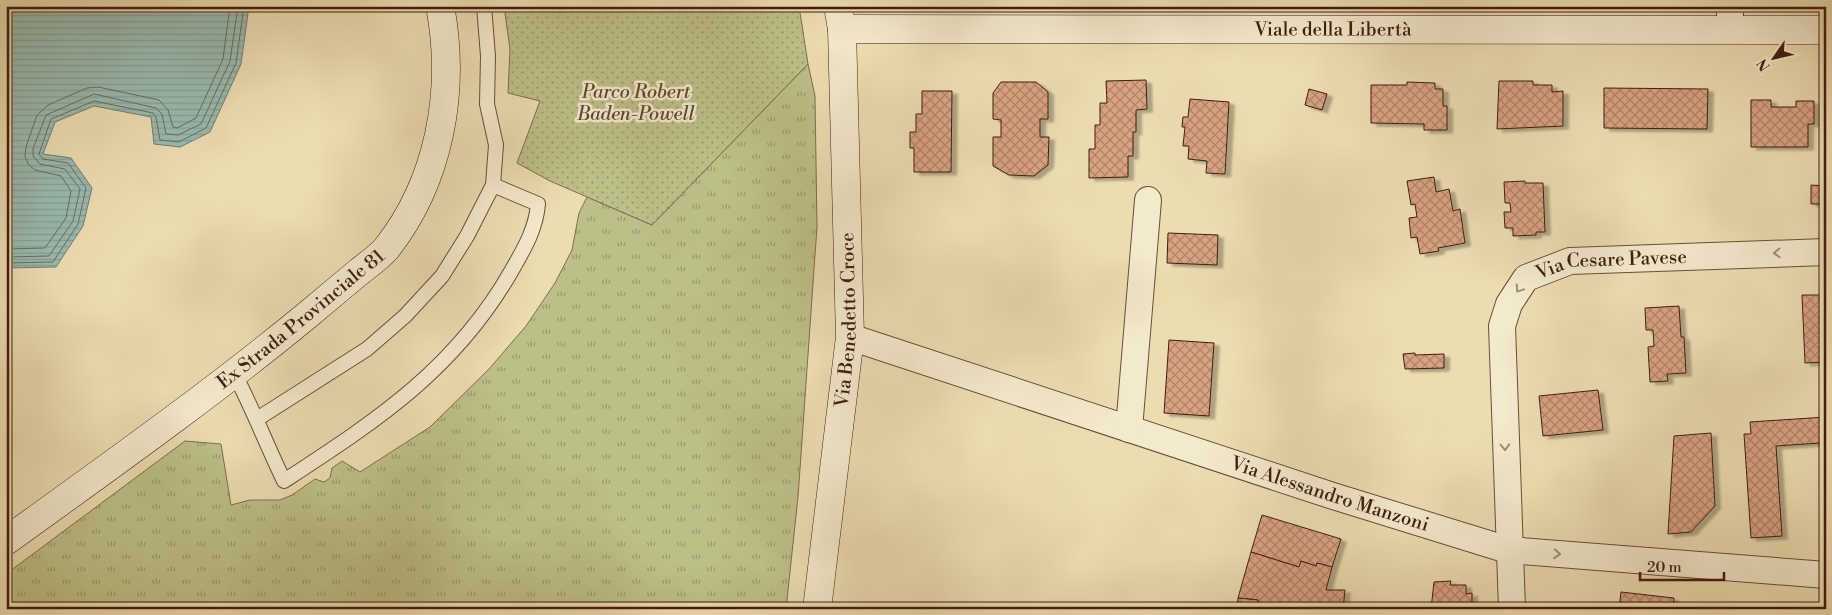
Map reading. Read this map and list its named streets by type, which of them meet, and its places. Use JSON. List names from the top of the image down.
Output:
{
  "streets": {
    "street": [
      "Viale della Libertà",
      "Via Cesare Pavese",
      "Ex Strada Provinciale 81",
      "Via Benedetto Croce",
      "Via Alessandro Manzoni"
    ]
  },
  "crossings": [
    ["Viale della Libertà", "Via Benedetto Croce"],
    ["Via Cesare Pavese", "Via Alessandro Manzoni"],
    ["Via Benedetto Croce", "Via Alessandro Manzoni"]
  ],
  "parks": ["Parco Robert Baden-Powell"],
  "scale_bar": "20 m",
  "north": "bottom left"
}
